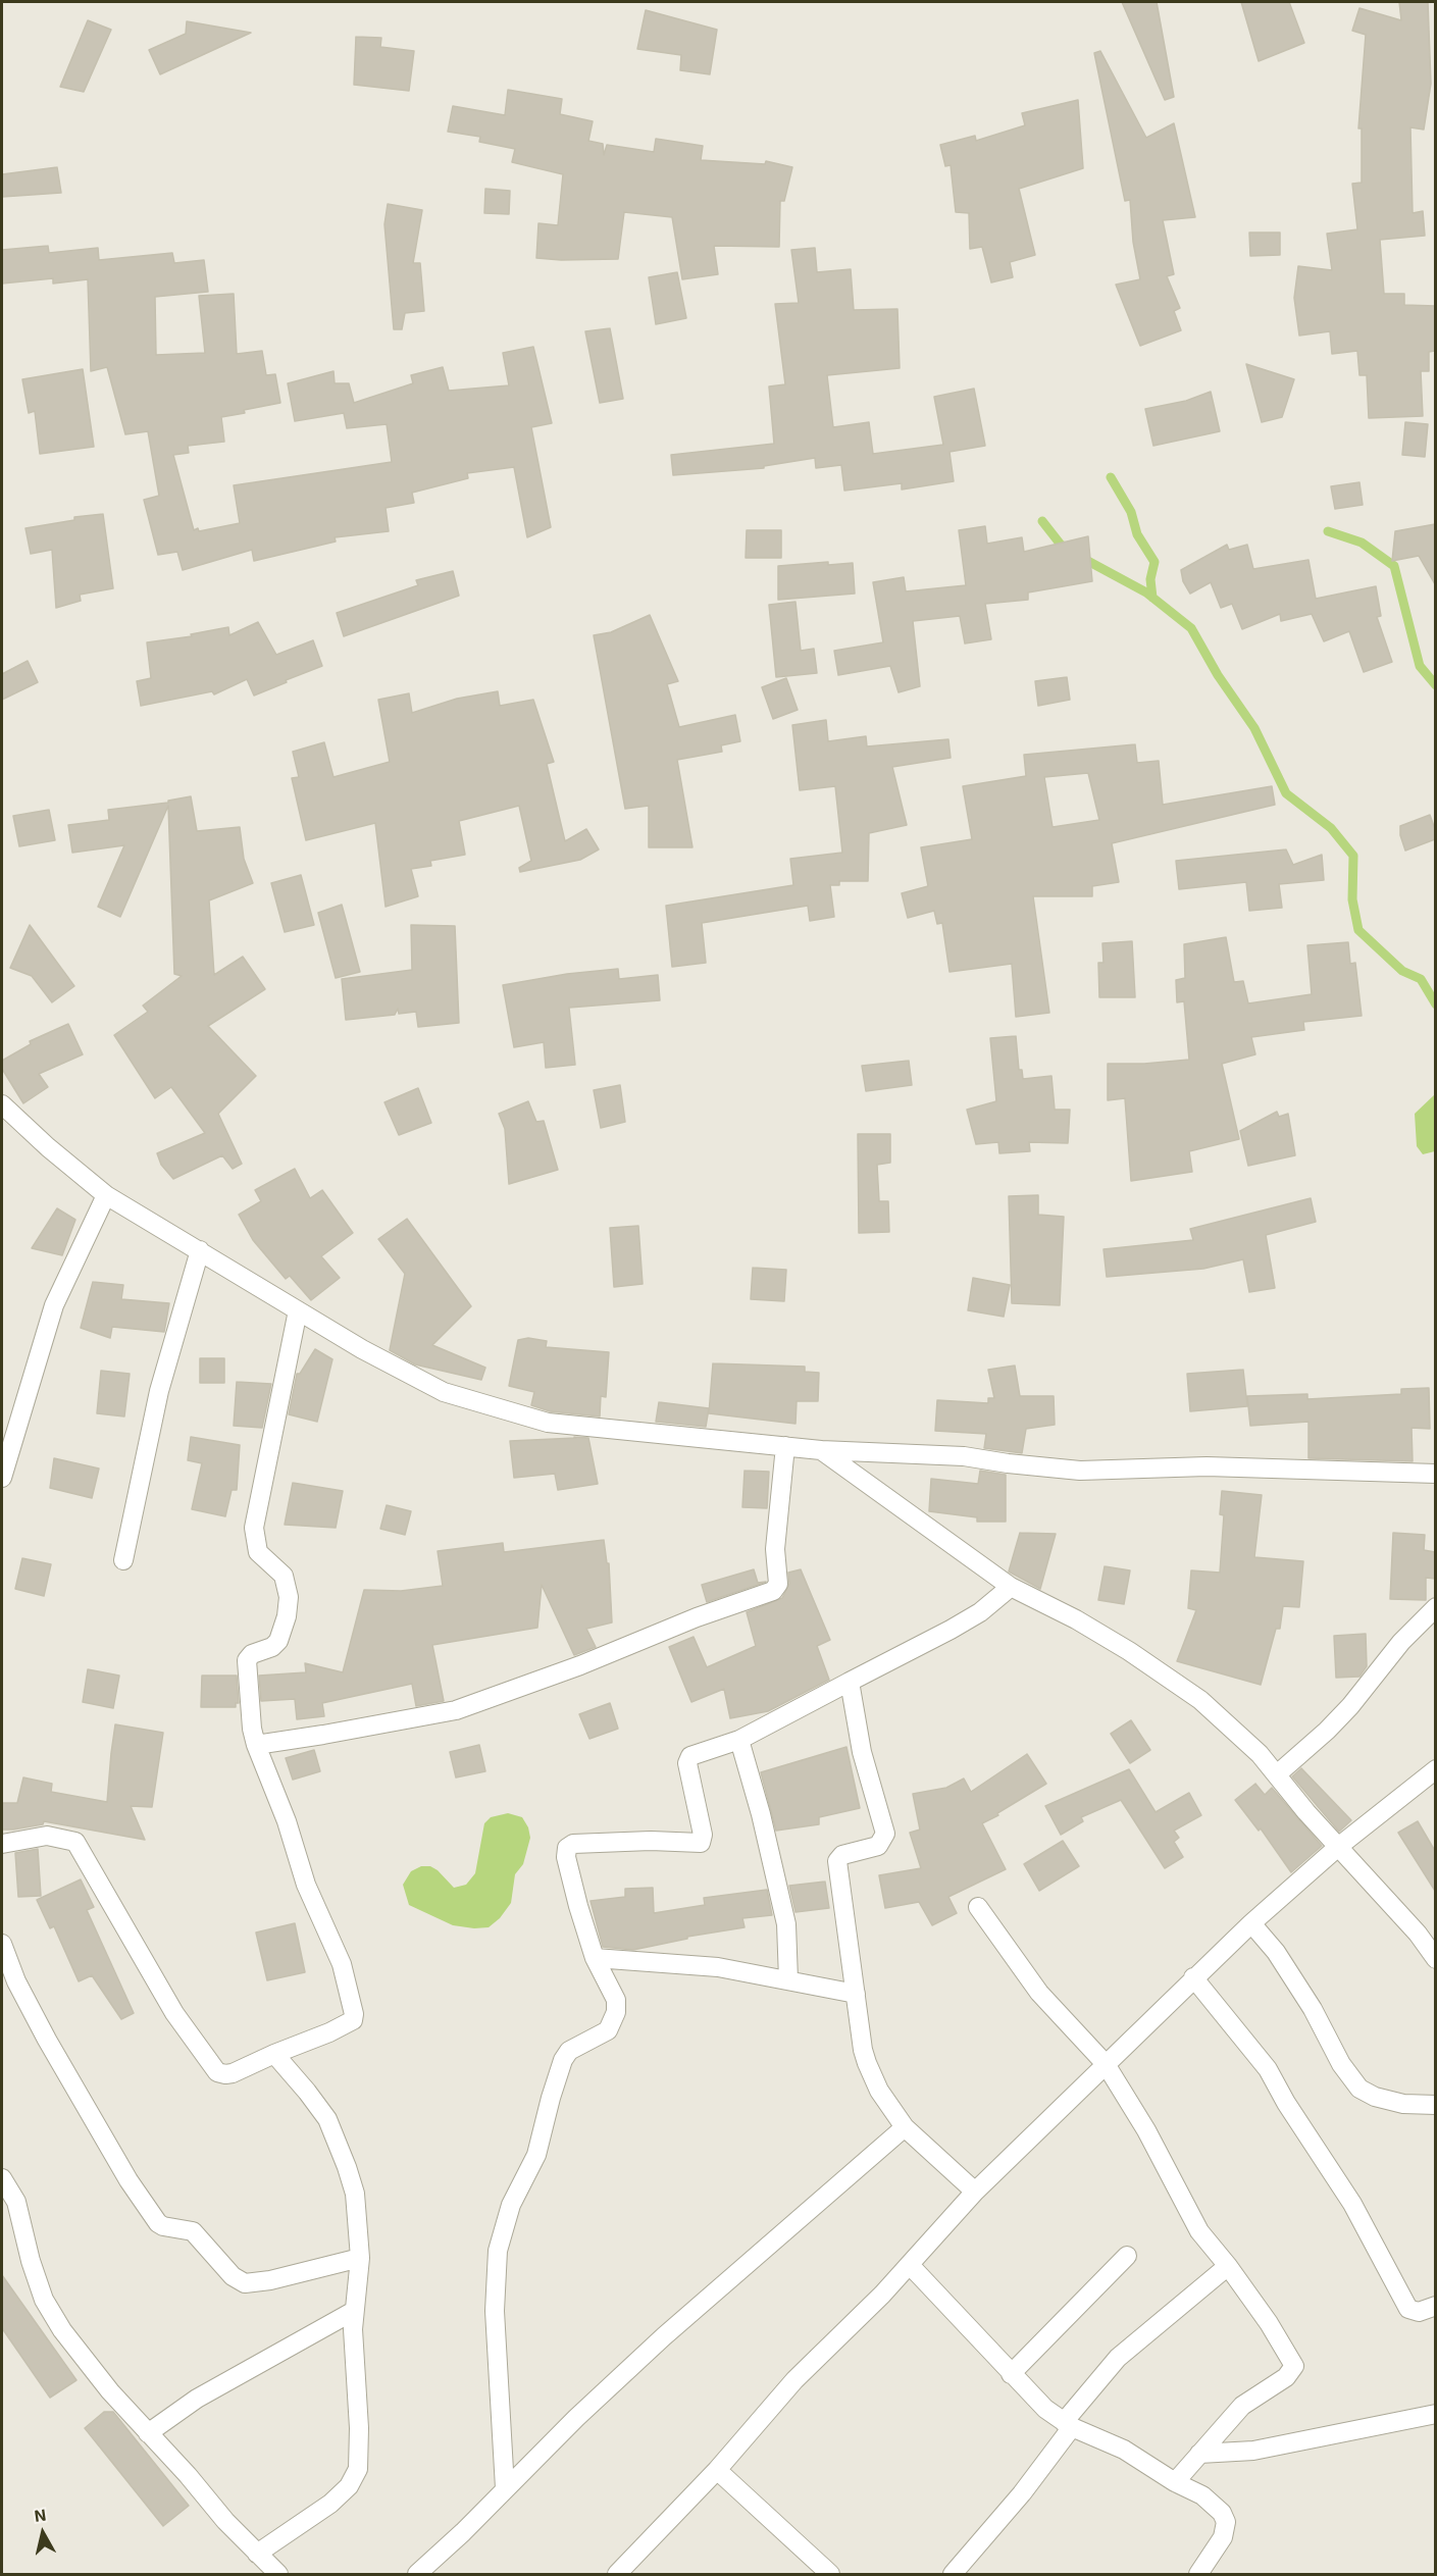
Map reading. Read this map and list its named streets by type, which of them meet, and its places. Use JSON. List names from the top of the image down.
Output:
{
  "north": "top"
}
